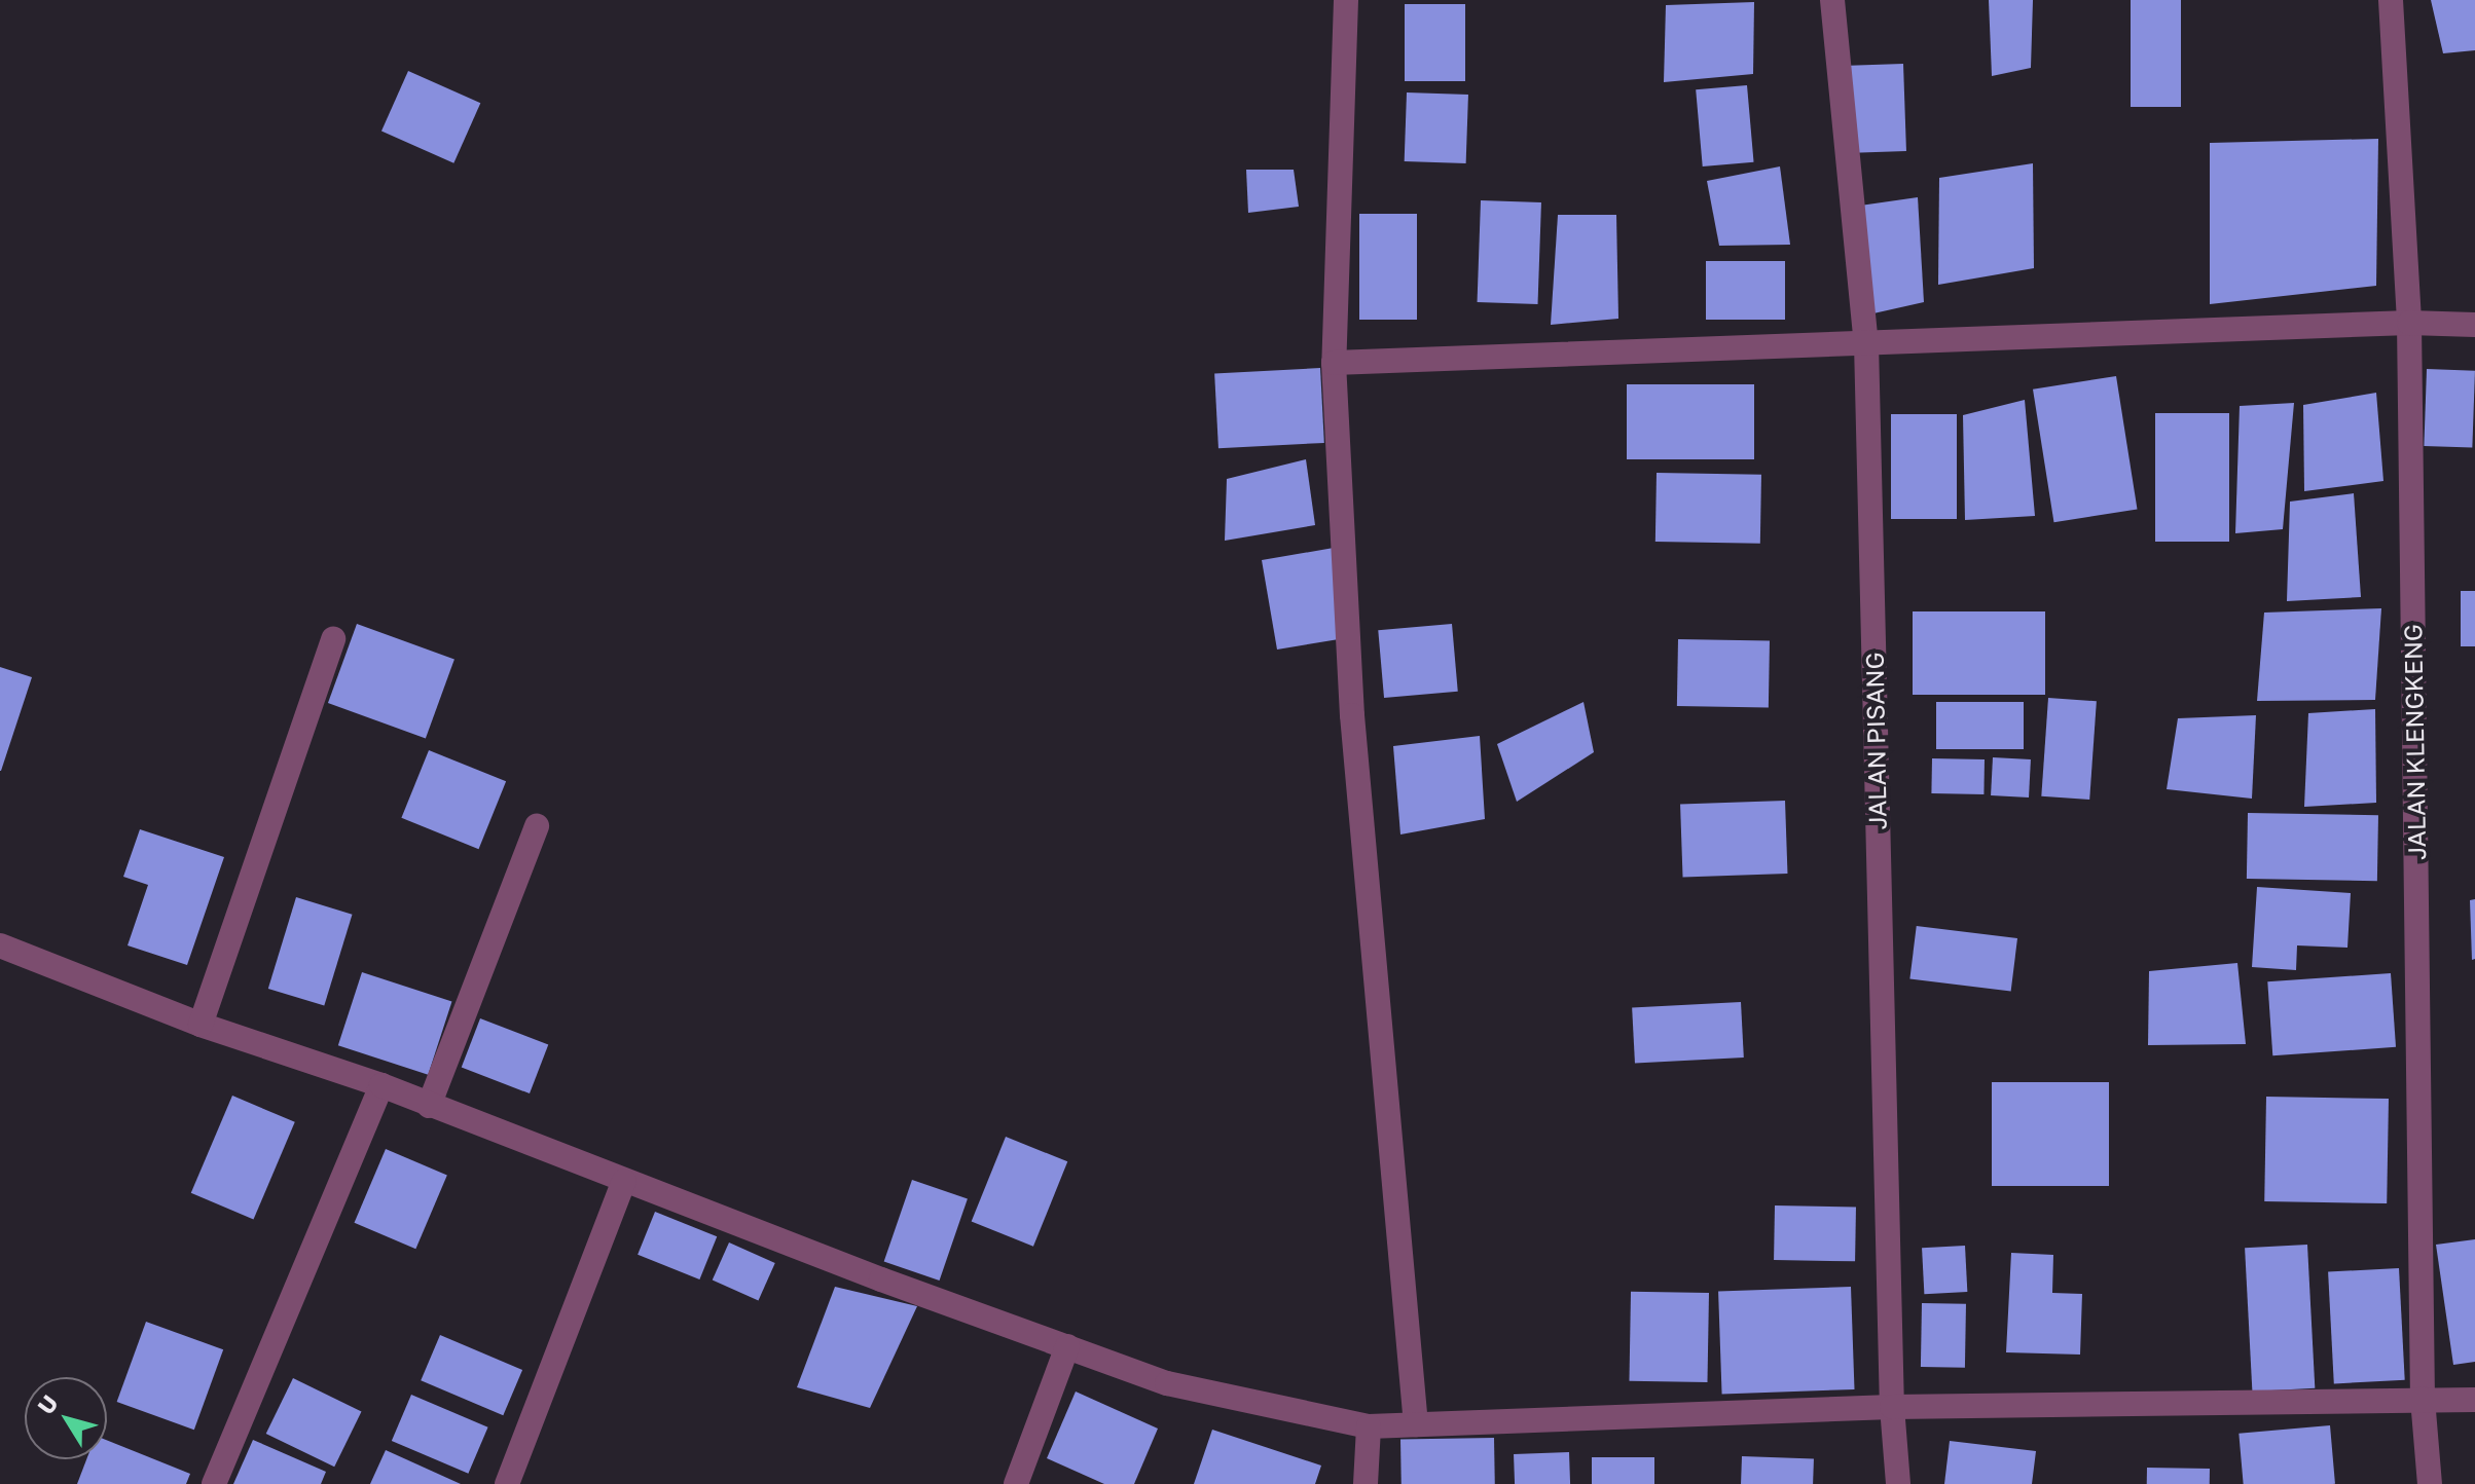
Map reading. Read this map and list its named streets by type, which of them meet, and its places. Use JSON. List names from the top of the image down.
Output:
{
  "streets": {
    "street": ["JALAN PISANG", "JALAN KLENGKENG"]
  },
  "north": "top left"
}
